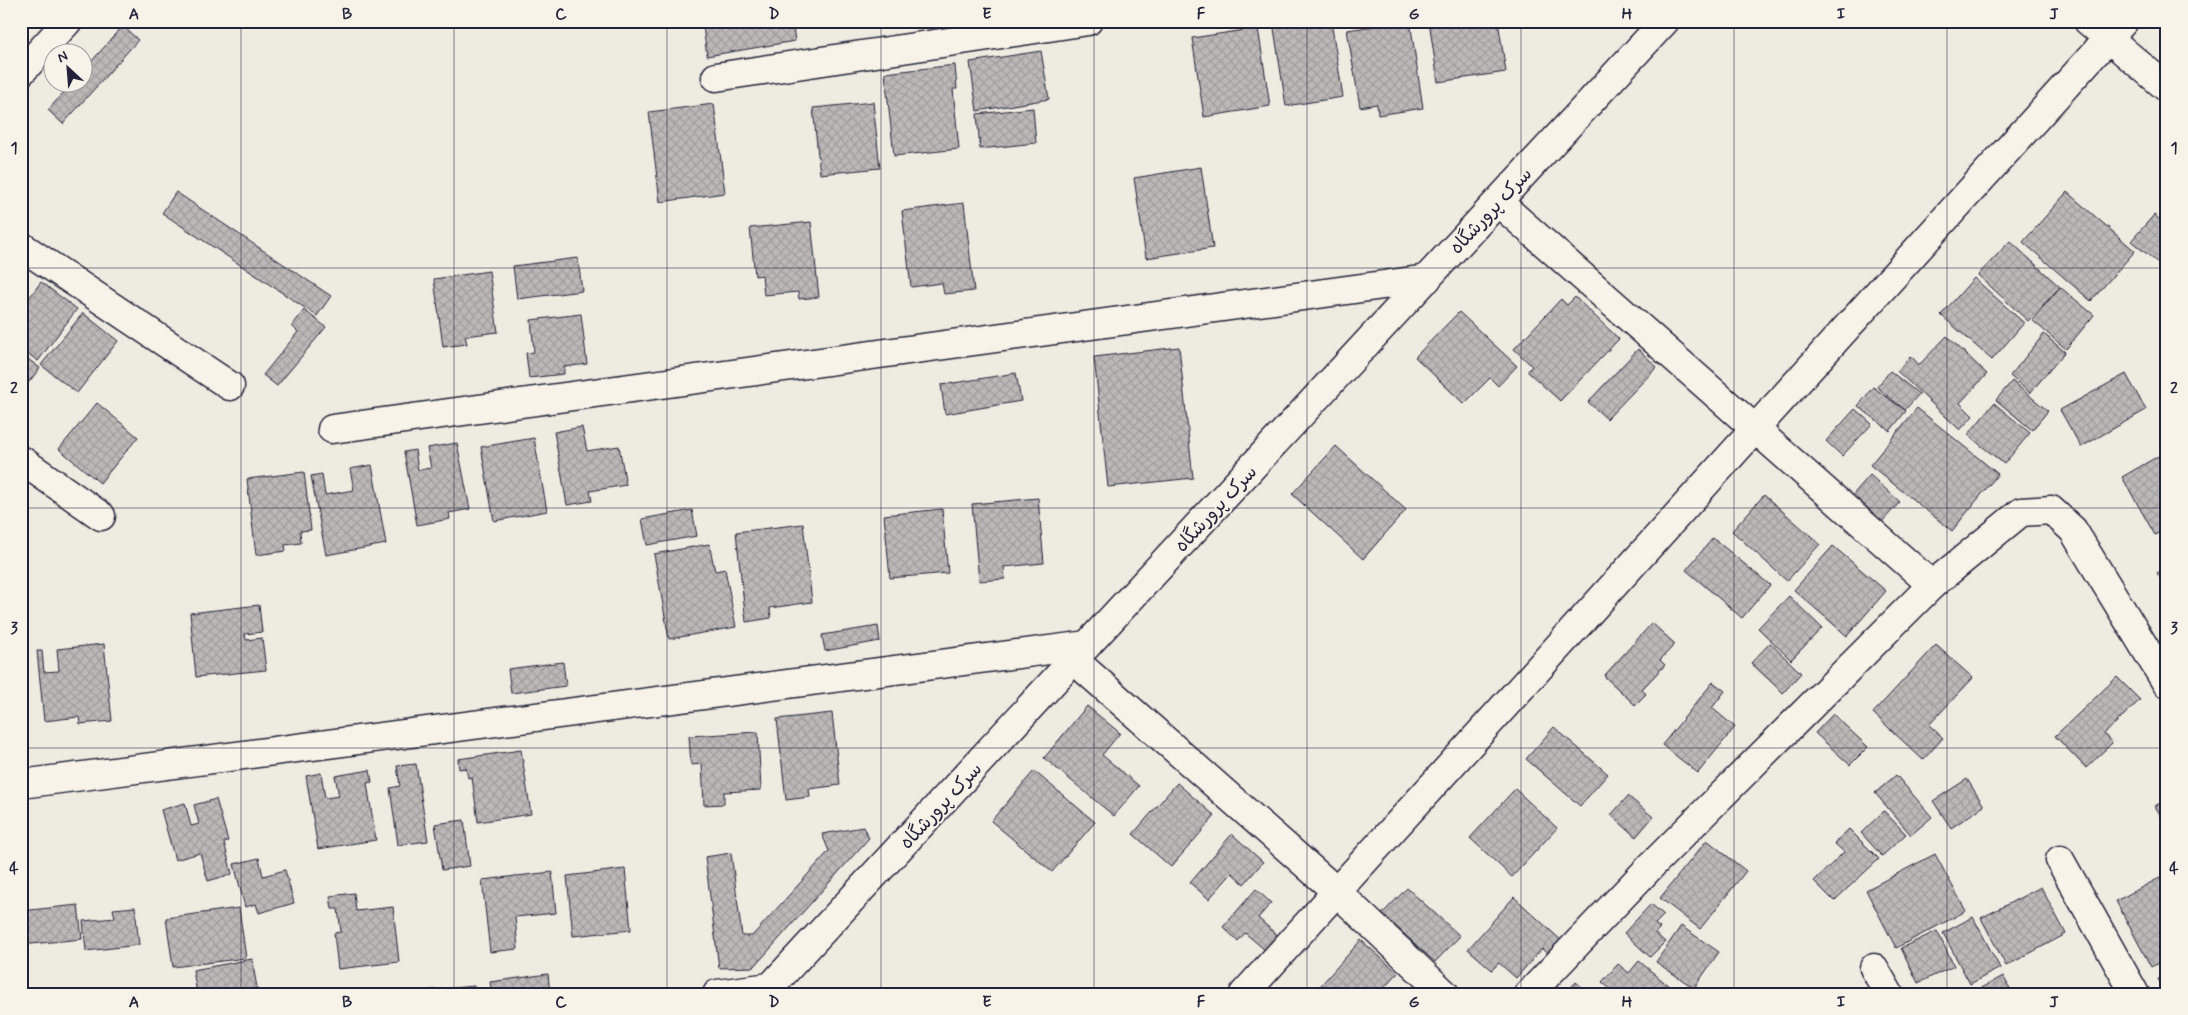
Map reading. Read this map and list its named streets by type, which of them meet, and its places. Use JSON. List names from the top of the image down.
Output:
{
  "streets": {
    "street": ["سرک پرورشگاه"]
  },
  "north": "top left",
  "grid": {
    "columns": [
      "A",
      "B",
      "C",
      "D",
      "E",
      "F",
      "G",
      "H",
      "I",
      "J"
    ],
    "rows": [
      "1",
      "2",
      "3",
      "4"
    ]
  }
}
